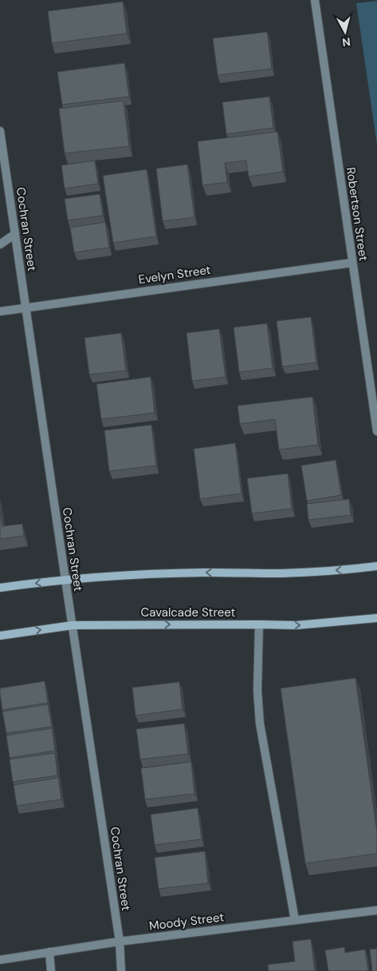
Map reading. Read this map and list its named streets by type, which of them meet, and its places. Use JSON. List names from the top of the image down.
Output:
{
  "streets": {
    "main road": ["Cavalcade Street"],
    "street": [
      "Robertson Street",
      "Cochran Street",
      "Evelyn Street",
      "Moody Street"
    ]
  },
  "crossings": [
    ["Robertson Street", "Evelyn Street"],
    ["Cochran Street", "Evelyn Street"],
    ["Cochran Street", "Cavalcade Street"],
    ["Cochran Street", "Moody Street"]
  ],
  "north": "bottom"
}
